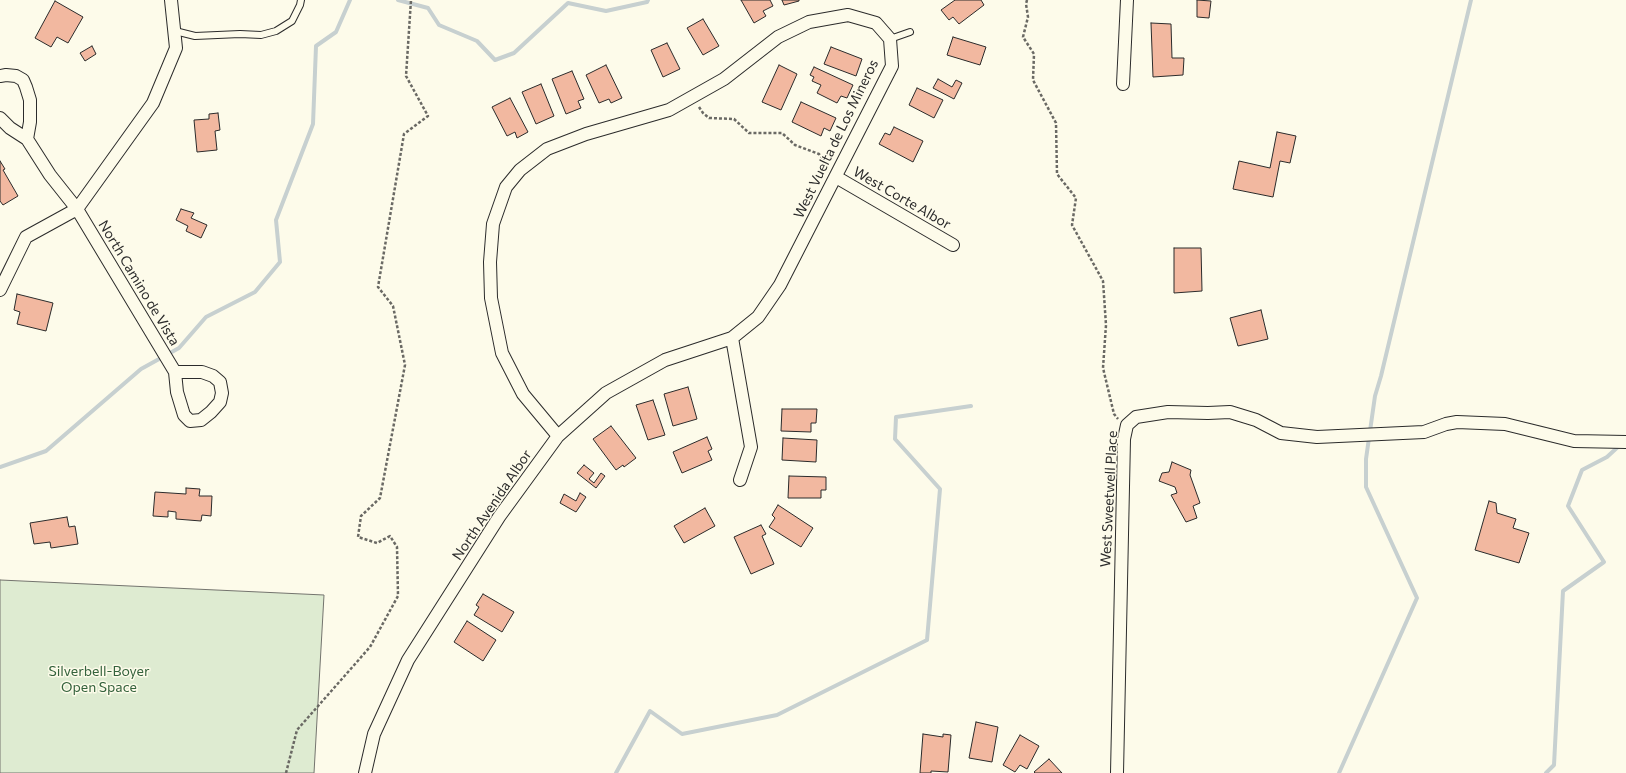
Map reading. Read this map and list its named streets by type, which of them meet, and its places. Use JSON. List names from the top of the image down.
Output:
{
  "streets": {
    "street": [
      "West Vuelta de Los Mineros",
      "West Corte Albor",
      "North Camino de Vista",
      "West Sweetwell Place",
      "North Avenida Albor"
    ]
  },
  "crossings": [
    ["West Vuelta de Los Mineros", "West Corte Albor"],
    ["West Vuelta de Los Mineros", "North Avenida Albor"]
  ],
  "parks": ["Silverbell-Boyer Open Space"]
}
